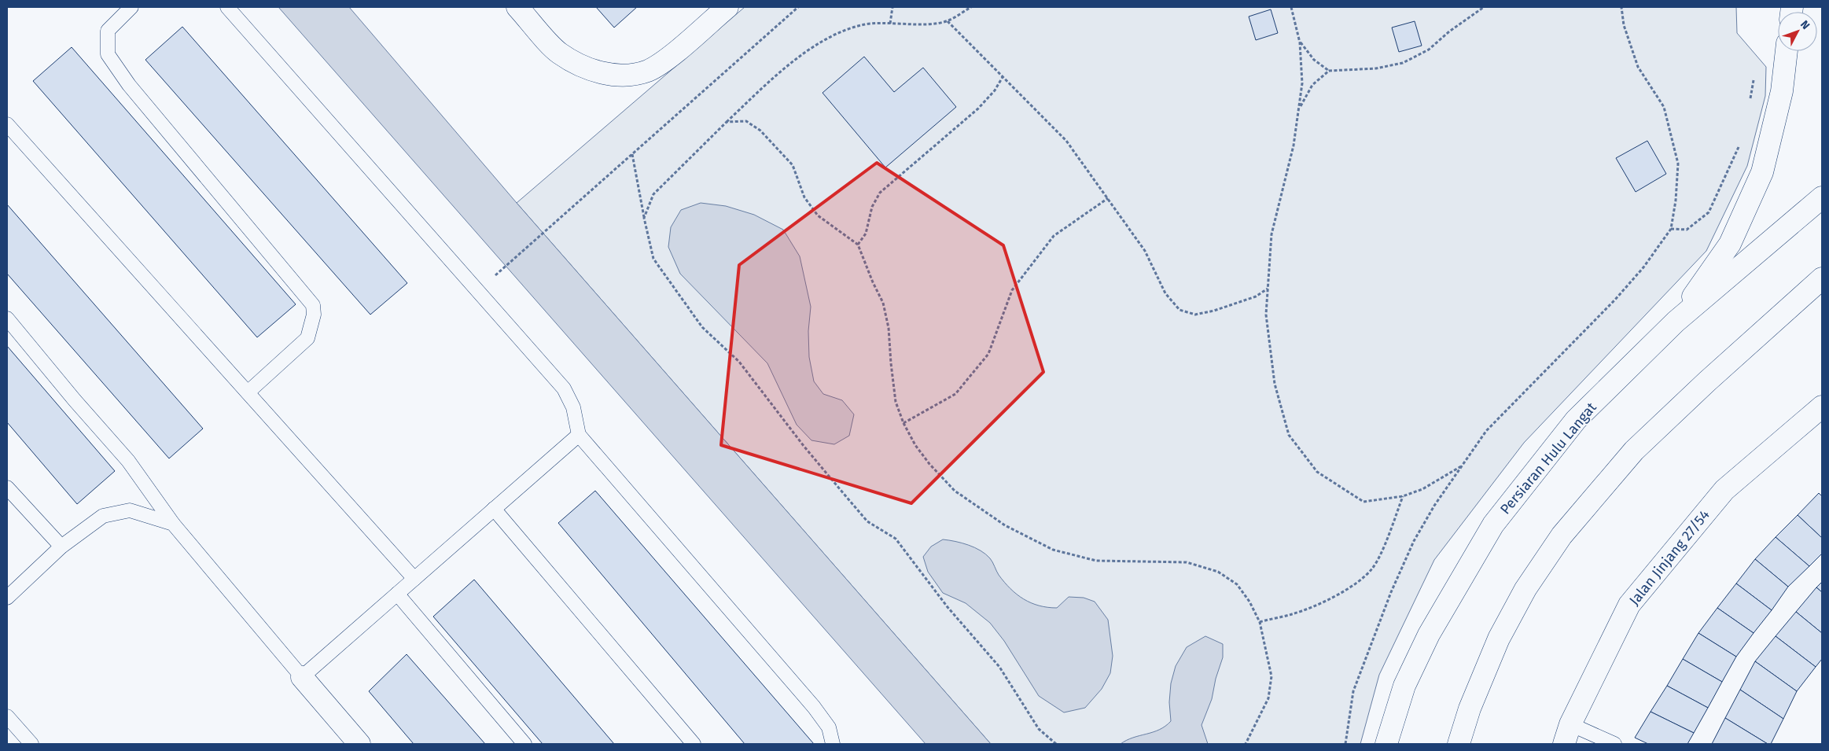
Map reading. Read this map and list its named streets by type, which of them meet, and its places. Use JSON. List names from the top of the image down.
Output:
{
  "streets": {
    "main road": ["Persiaran Hulu Langat", "Jalan Jinjang 27/54"]
  },
  "north": "top right"
}
